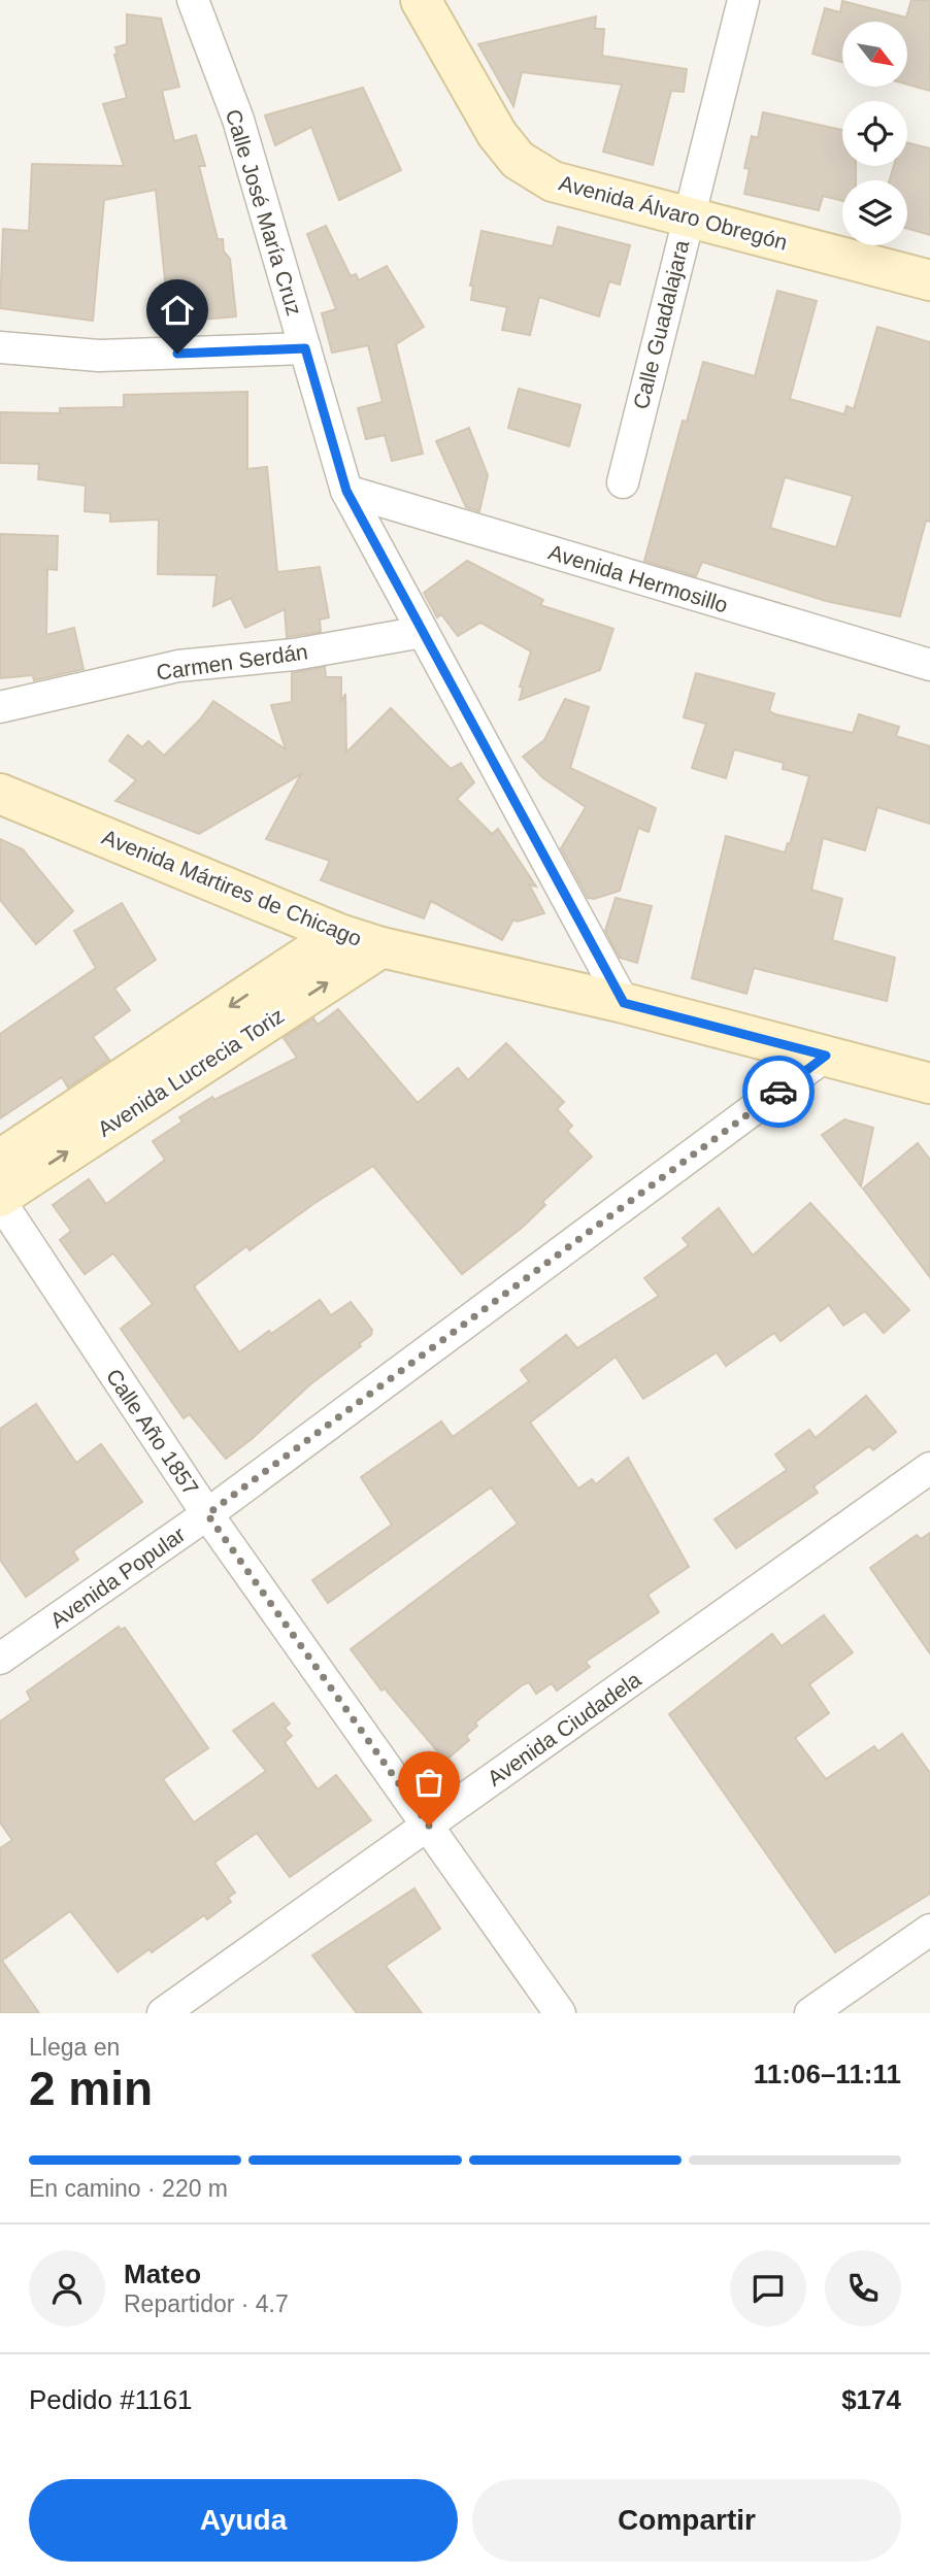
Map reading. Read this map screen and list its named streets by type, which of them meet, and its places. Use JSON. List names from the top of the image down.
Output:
{
  "streets": {
    "street": [
      "Calle José María Cruz",
      "Avenida Álvaro Obregón",
      "Calle Guadalajara",
      "Avenida Hermosillo",
      "Carmen Serdán",
      "Avenida Mártires de Chicago",
      "Avenida Lucrecia Toriz",
      "Calle Año 1857",
      "Avenida Popular",
      "Avenida Ciudadela"
    ]
  },
  "crossings": [
    ["Calle José María Cruz", "Avenida Hermosillo"],
    ["Calle José María Cruz", "Carmen Serdán"],
    ["Calle José María Cruz", "Avenida Mártires de Chicago"],
    ["Avenida Álvaro Obregón", "Calle Guadalajara"],
    ["Avenida Mártires de Chicago", "Avenida Lucrecia Toriz"],
    ["Avenida Mártires de Chicago", "Avenida Popular"],
    ["Avenida Lucrecia Toriz", "Calle Año 1857"],
    ["Calle Año 1857", "Avenida Popular"],
    ["Calle Año 1857", "Avenida Ciudadela"]
  ],
  "north": "bottom right",
  "page": {
    "heading": ["2 min", "Llega en", "11:06–11:11"],
    "panel": [
      "Mateo",
      "Repartidor · 4.7",
      "Pedido #1161",
      "$174"
    ],
    "bar": "En camino · 220 m",
    "buttons": ["Ayuda", "Compartir"]
  }
}
